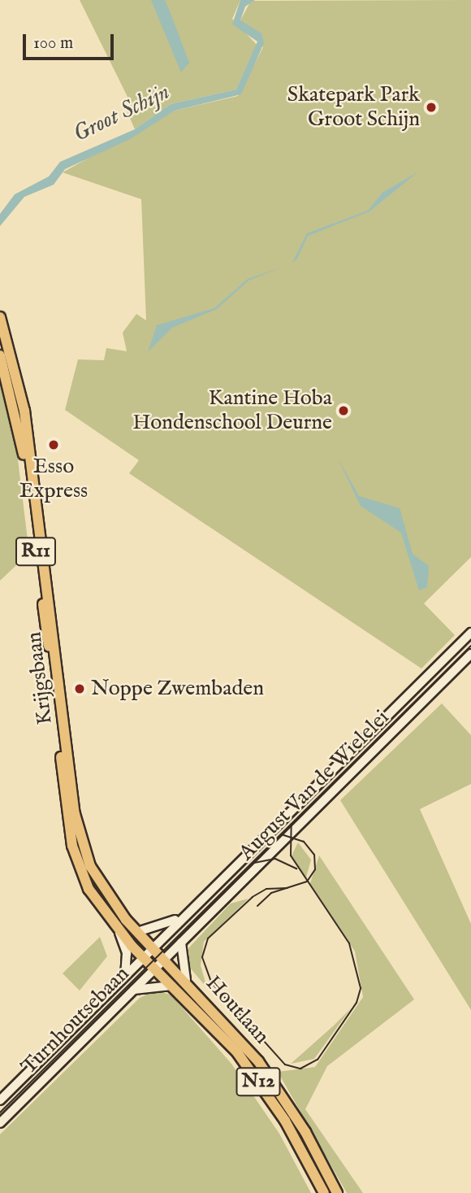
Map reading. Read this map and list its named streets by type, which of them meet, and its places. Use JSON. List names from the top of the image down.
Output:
{
  "streets": {
    "main road": [
      "R11",
      "Krijgsbaan",
      "August Van de Wielelei",
      "Houtlaan",
      "Turnhoutsebaan",
      "N12"
    ]
  },
  "crossings": [
    ["Krijgsbaan", "August Van de Wielelei"],
    ["Krijgsbaan", "Houtlaan"],
    ["Krijgsbaan", "Turnhoutsebaan"],
    ["August Van de Wielelei", "Houtlaan"],
    ["August Van de Wielelei", "Turnhoutsebaan"],
    ["Houtlaan", "Turnhoutsebaan"]
  ],
  "water": ["Groot Schijn"],
  "places": [
    "Skatepark Park Groot Schijn",
    "Kantine Hoba Hondenschool Deurne",
    "Esso Express",
    "Noppe Zwembaden"
  ],
  "scale_bar": "100 m"
}
